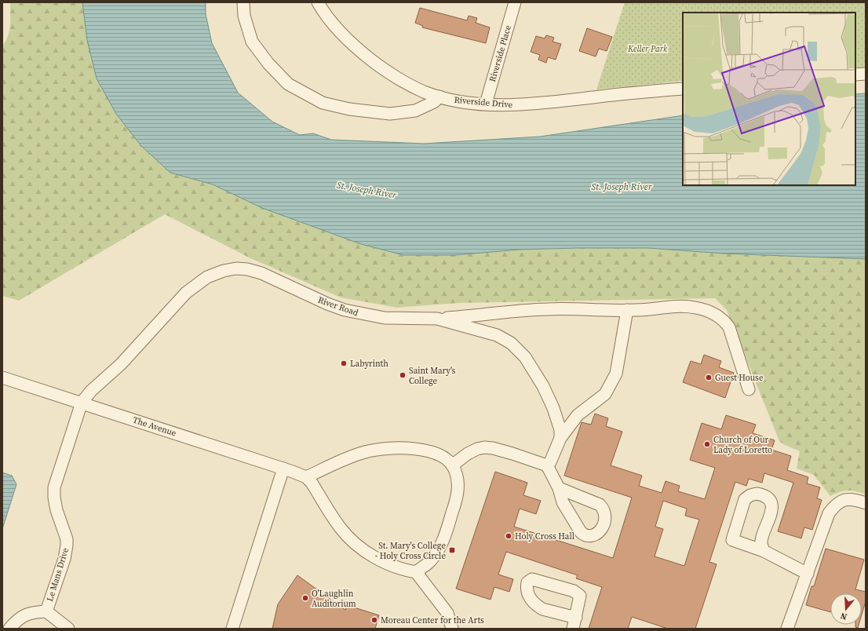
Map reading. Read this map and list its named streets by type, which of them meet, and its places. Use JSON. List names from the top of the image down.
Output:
{
  "streets": {
    "street": [
      "Riverside Place",
      "Riverside Drive",
      "River Road",
      "The Avenue",
      "Le Mans Drive"
    ]
  },
  "crossings": [
    ["Riverside Place", "Riverside Drive"],
    ["River Road", "The Avenue"],
    ["River Road", "Le Mans Drive"],
    ["The Avenue", "Le Mans Drive"]
  ],
  "water": ["St. Joseph River"],
  "parks": ["Keller Park"],
  "places": {
    "other": [
      "Labyrinth",
      "Saint Mary's College",
      "Guest House",
      "Church of Our Lady of Loretto",
      "Holy Cross Hall",
      "O'Laughlin Auditorium",
      "Moreau Center for the Arts"
    ],
    "transit": ["St. Mary's College - Holy Cross Circle"]
  },
  "north": "bottom"
}
